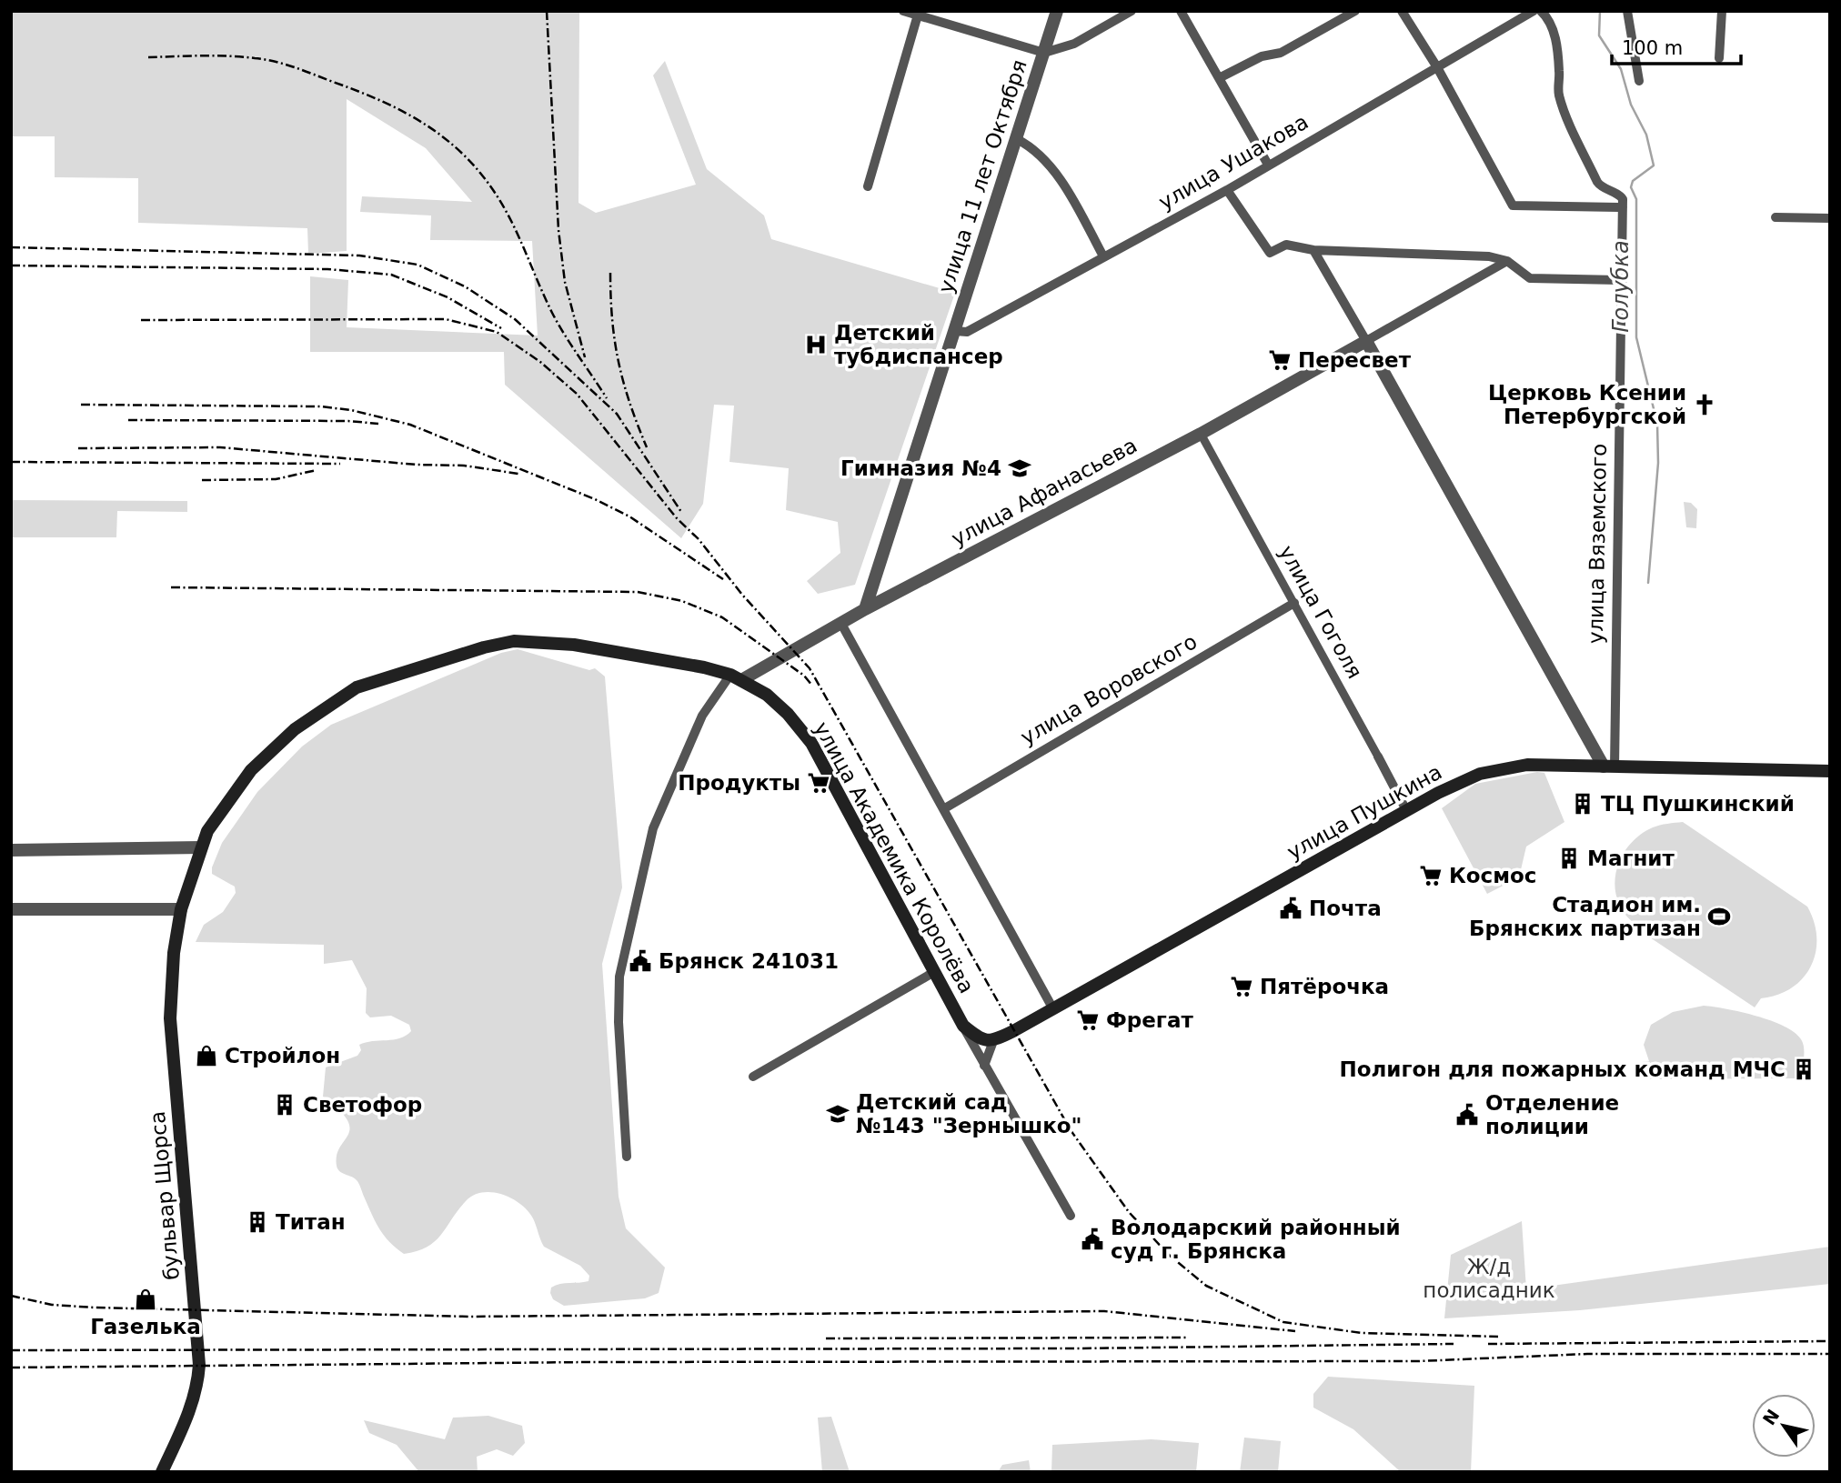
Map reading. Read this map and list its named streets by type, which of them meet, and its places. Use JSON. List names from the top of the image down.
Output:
{
  "streets": {
    "main road": ["улица Пушкина", "улица Академика Королёва", "бульвар Щорса"],
    "street": [
      "улица Ушакова",
      "улица 11 лет Октября",
      "улица Афанасьева",
      "улица Вяземского",
      "улица Гоголя",
      "улица Воровского"
    ]
  },
  "crossings": [
    ["улица Ушакова", "улица 11 лет Октября"],
    ["улица 11 лет Октября", "улица Афанасьева"],
    ["улица Афанасьева", "улица Гоголя"],
    ["улица Афанасьева", "улица Академика Королёва"],
    ["улица Вяземского", "улица Пушкина"],
    ["улица Гоголя", "улица Воровского"],
    ["улица Гоголя", "улица Пушкина"],
    ["улица Академика Королёва", "бульвар Щорса"]
  ],
  "water": ["Голубка"],
  "parks": ["Ж/д полисадник"],
  "places": {
    "hospital": ["Детский тубдиспансер"],
    "supermarket": [
      "Пересвет",
      "Продукты",
      "Космос",
      "Пятёрочка",
      "Фрегат"
    ],
    "church": ["Церковь Ксении Петербургской"],
    "school or university": ["Гимназия №4", "Детский сад №143 \"Зернышко\""],
    "building": [
      "ТЦ Пушкинский",
      "Магнит",
      "Полигон для пожарных команд МЧС",
      "Светофор",
      "Титан"
    ],
    "public building": [
      "Почта",
      "Брянск 241031",
      "Отделение полиции",
      "Володарский районный суд г. Брянска"
    ],
    "sports": ["Стадион им. Брянских партизан"],
    "shop": ["Стройлон", "Газелька"]
  },
  "scale_bar": "100 m",
  "north": "top left"
}
